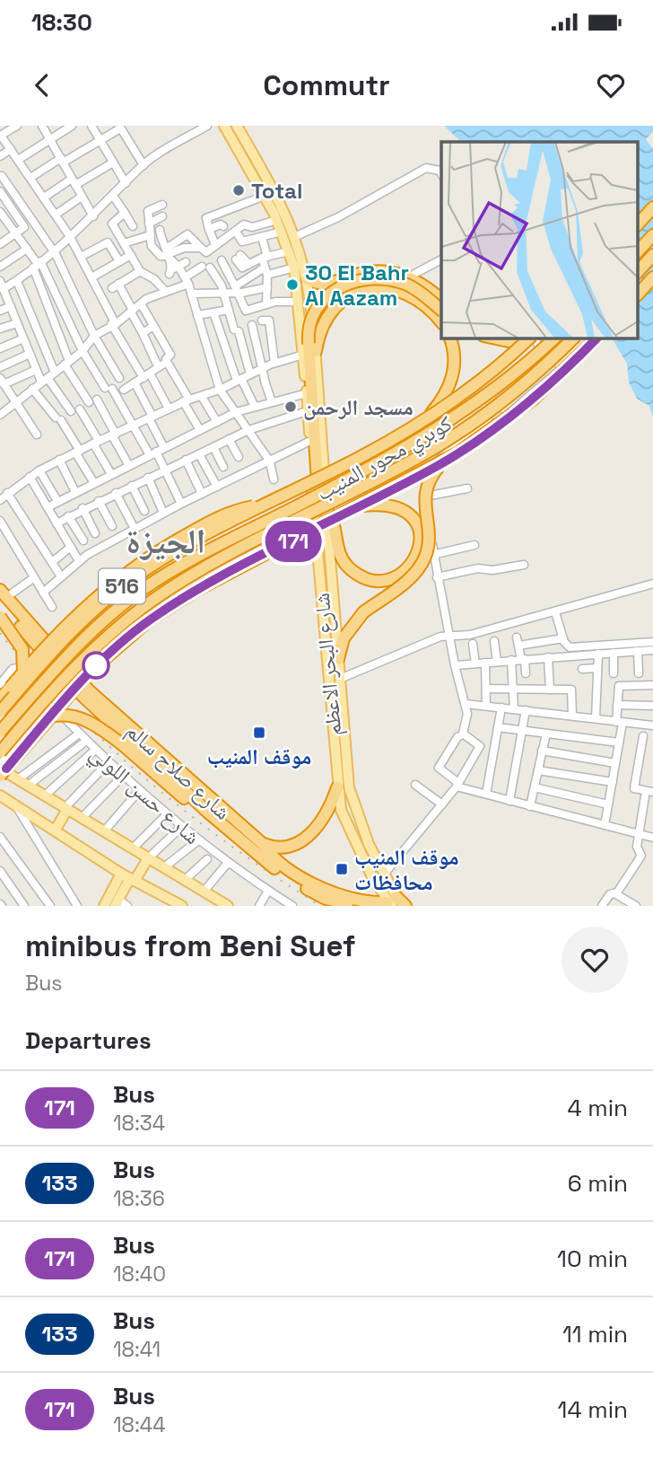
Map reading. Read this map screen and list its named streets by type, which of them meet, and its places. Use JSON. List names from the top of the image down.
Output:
{
  "streets": {
    "highway": ["كوبري محور المنيب", "516", "شارع صلاح سالم"],
    "main road": ["شارع البحر الاعظم"],
    "street": ["شارع حسن اللولي"]
  },
  "crossings": [
    ["كوبري محور المنيب", "شارع حسن اللولي"],
    ["شارع البحر الاعظم", "شارع صلاح سالم"]
  ],
  "districts": ["الجيزة"],
  "places": {
    "other": ["Total", "30 El Bahr Al Aazam", "مسجد الرحمن"],
    "transit": ["موقف المنيب", "موقف المنيب محافظات"]
  },
  "lines": ["bus line 171"],
  "page": {
    "status": "18:30",
    "header": "Commutr",
    "on_map": "171",
    "heading": [
      ["minibus from Beni Suef", "Bus"],
      "Departures"
    ],
    "list": [
      {
        "mark": "171",
        "name": "Bus",
        "note": "18:34",
        "value": "4 min"
      },
      {
        "mark": "133",
        "name": "Bus",
        "note": "18:36",
        "value": "6 min"
      },
      {
        "mark": "171",
        "name": "Bus",
        "note": "18:40",
        "value": "10 min"
      },
      {
        "mark": "133",
        "name": "Bus",
        "note": "18:41",
        "value": "11 min"
      },
      {
        "mark": "171",
        "name": "Bus",
        "note": "18:44",
        "value": "14 min"
      }
    ]
  }
}
